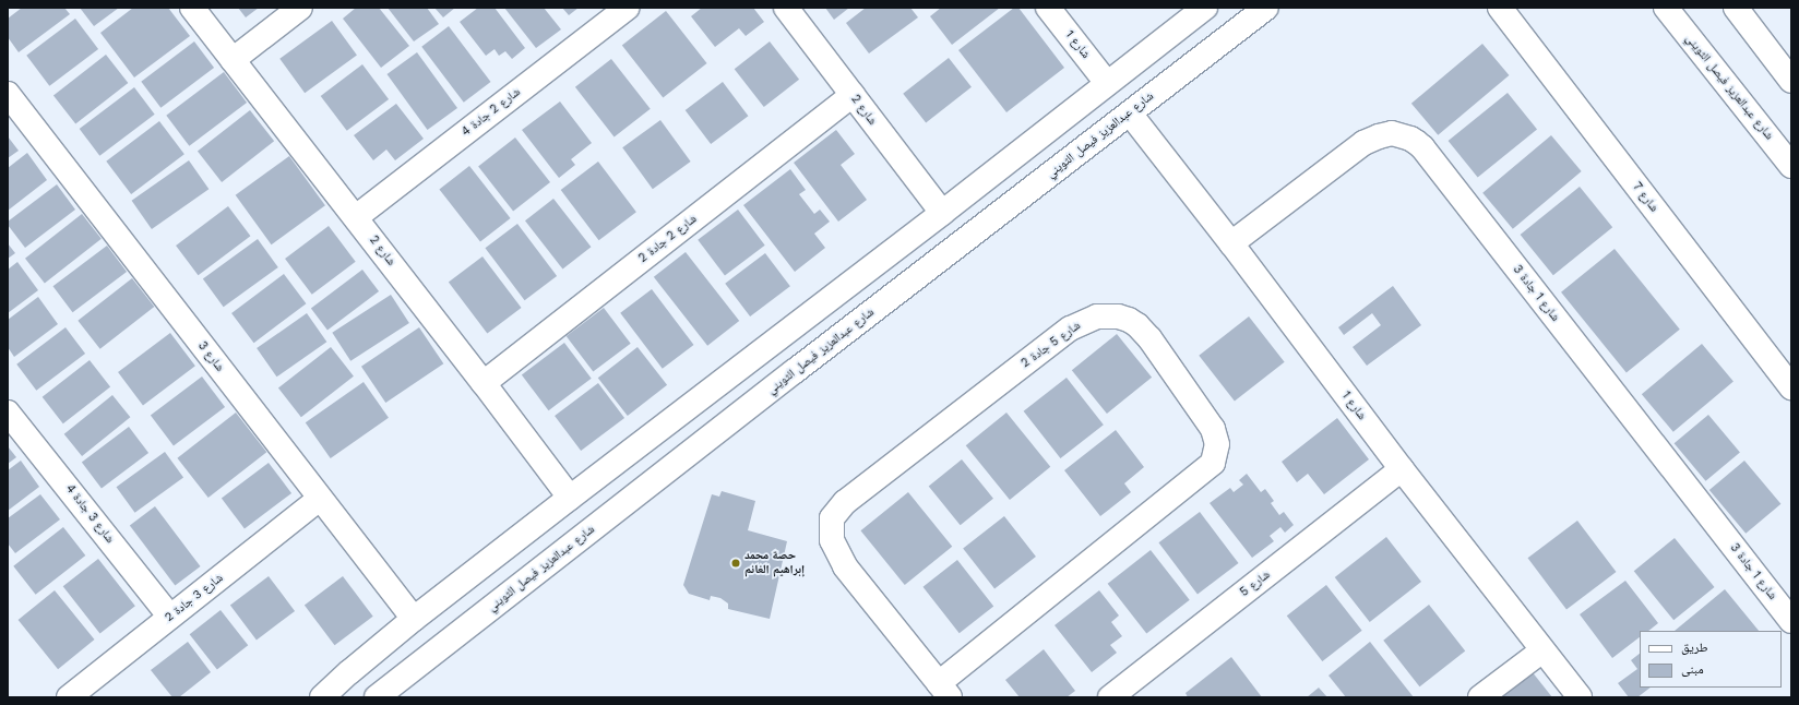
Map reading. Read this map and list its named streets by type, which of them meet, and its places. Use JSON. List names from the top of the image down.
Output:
{
  "streets": {
    "main road": [
      "شارع 1",
      "شارع عبدالعزيز فيصل الثويني",
      "شارع 2",
      "شارع 2 جادة 4",
      "شارع 7",
      "شارع 2 جادة 2",
      "شارع 1 جادة 3",
      "شارع 5 جادة 2",
      "شارع 3",
      "شارع 3 جادة 4",
      "شارع 5",
      "شارع 3 جادة 2"
    ]
  },
  "crossings": [
    ["شارع 1", "شارع عبدالعزيز فيصل الثويني"],
    ["شارع 1", "شارع 1 جادة 3"],
    ["شارع 1", "شارع 5"],
    ["شارع 2", "شارع 2 جادة 4"],
    ["شارع 2", "شارع 2 جادة 2"],
    ["شارع 3", "شارع 3 جادة 2"],
    ["شارع 3 جادة 4", "شارع 3 جادة 2"]
  ],
  "places": ["حصة محمد إبراهيم الغانم"],
  "legend": ["طريق", "مبنى"]
}
